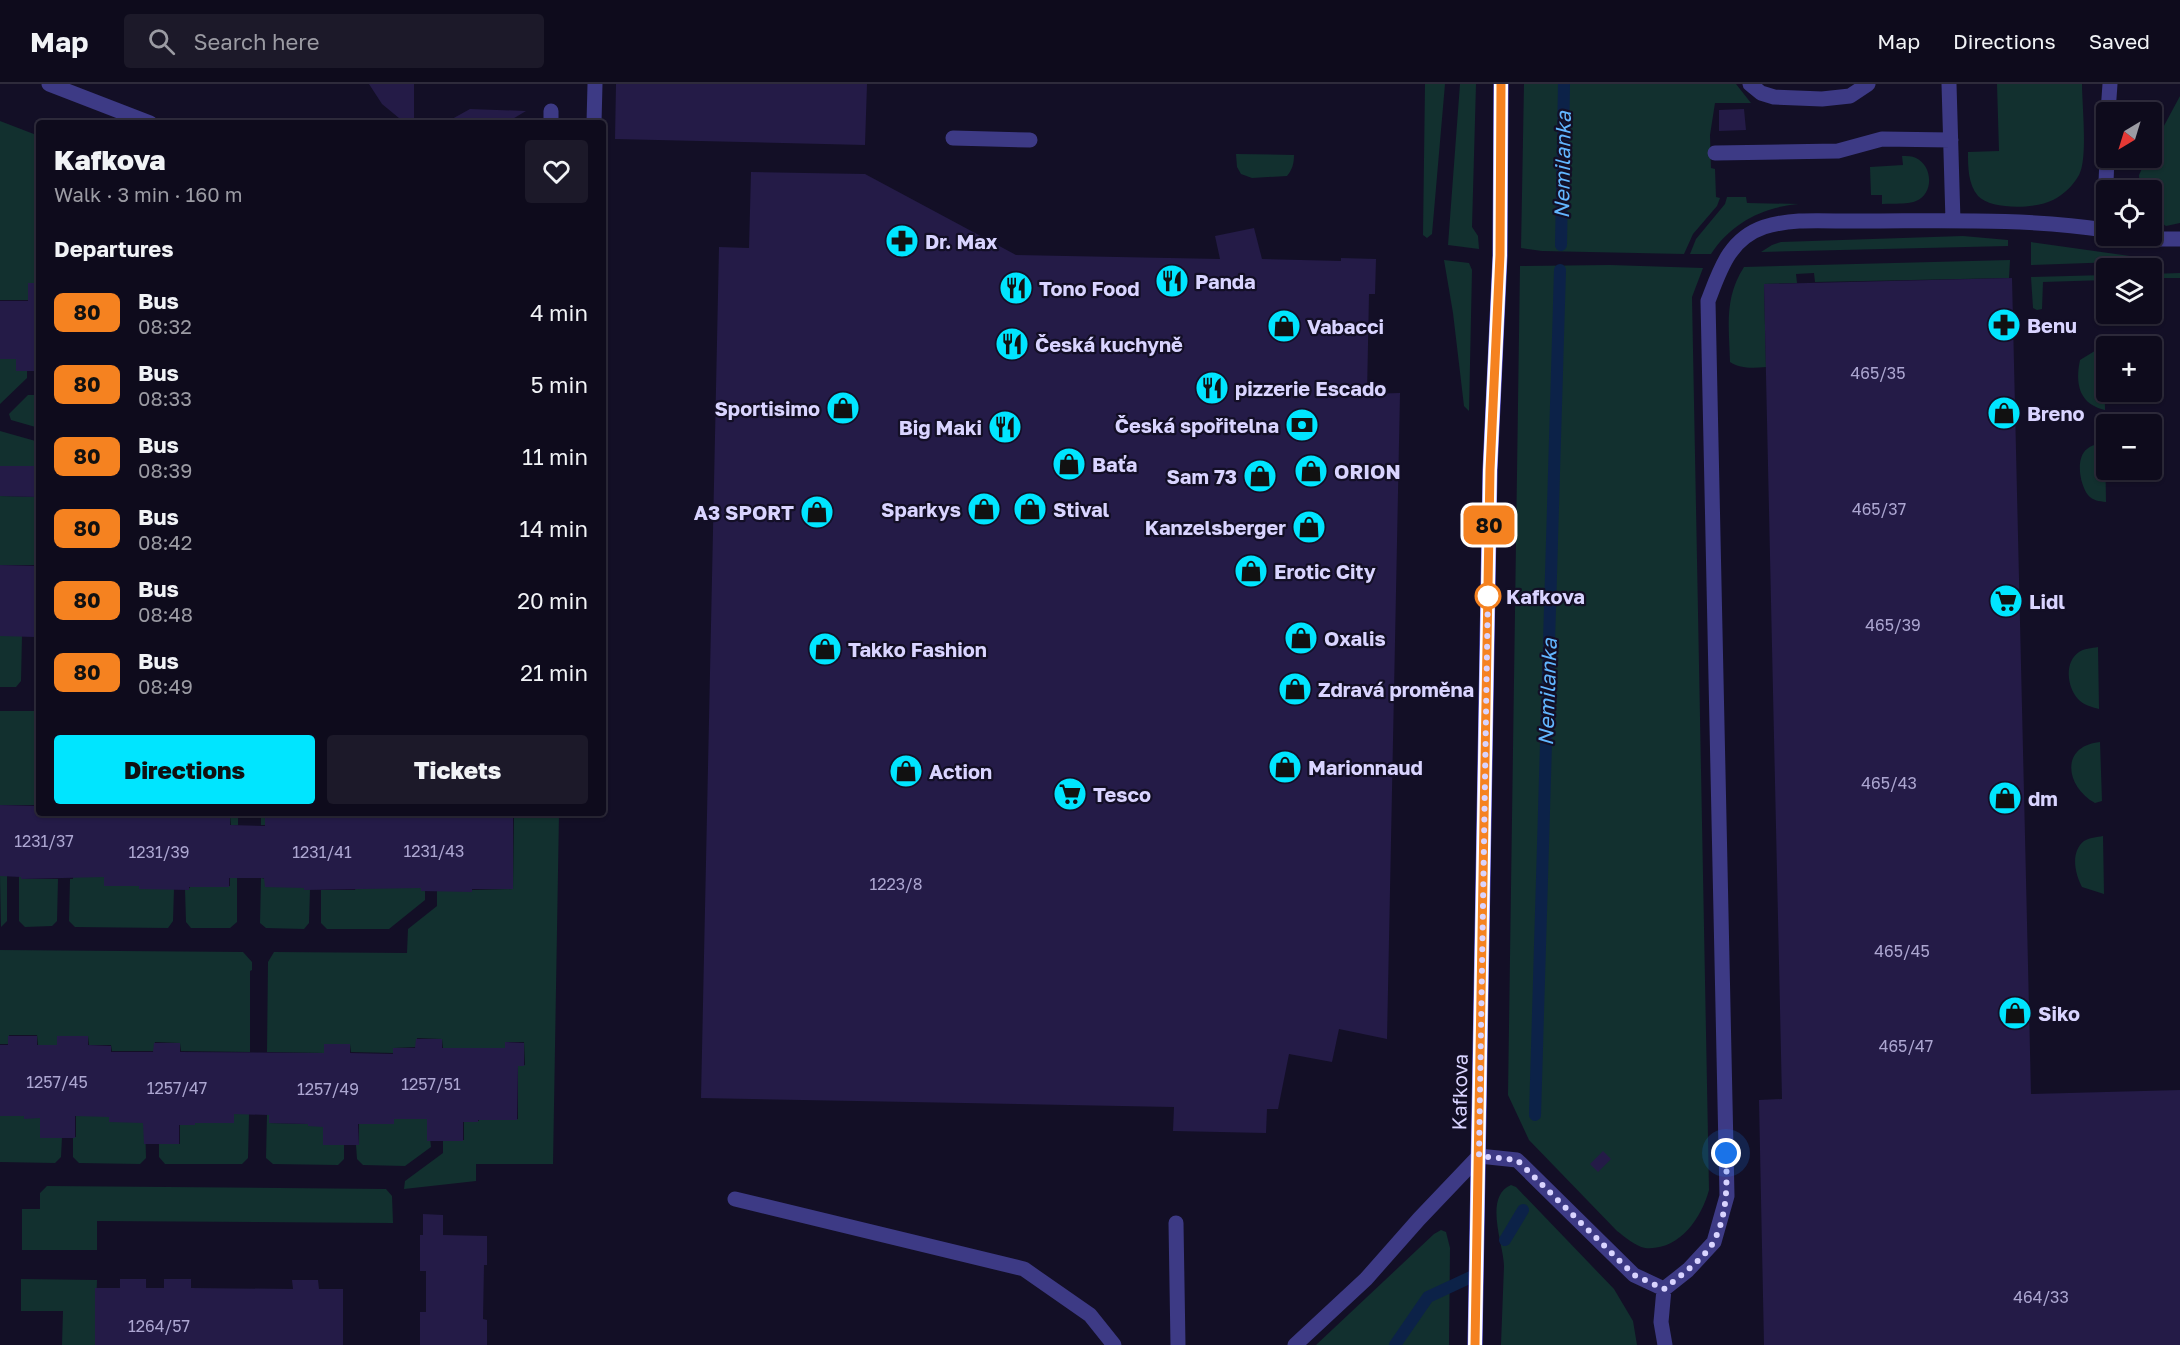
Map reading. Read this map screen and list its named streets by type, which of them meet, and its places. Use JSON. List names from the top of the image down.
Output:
{
  "streets": {
    "street": ["Kafkova"]
  },
  "water": ["Nemilanka"],
  "places": {
    "pharmacy": ["Dr. Max", "Benu"],
    "restaurant": [
      "Panda",
      "Tono Food",
      "Česká kuchyně",
      "pizzerie Escado",
      "Big Maki"
    ],
    "shop": [
      "Vabacci",
      "Sportisimo",
      "Breno",
      "Baťa",
      "ORION",
      "Sam 73",
      "Sparkys",
      "Stival",
      "A3 SPORT",
      "Kanzelsberger",
      "Erotic City",
      "Oxalis",
      "Takko Fashion",
      "Zdravá proměna",
      "Marionnaud",
      "Action",
      "dm",
      "Siko"
    ],
    "bank": ["Česká spořitelna"],
    "other": ["Kafkova"],
    "supermarket": ["Lidl", "Tesco"]
  },
  "lines": ["bus line 80"],
  "house_numbers": [
    "465/35",
    "465/37",
    "465/39",
    "465/43",
    "1231/37",
    "1231/43",
    "1231/39",
    "1231/41",
    "1223/8",
    "465/45",
    "465/47",
    "1257/45",
    "1257/51",
    "1257/47",
    "1257/49",
    "464/33",
    "1264/57"
  ],
  "north": "bottom left",
  "page": {
    "header": "Map",
    "search": "Search here",
    "nav": ["Map", "Directions", "Saved"],
    "on_map": "80",
    "map_buttons": ["+", "−"],
    "heading": [
      ["Kafkova", "Walk · 3 min · 160 m"],
      "Departures"
    ],
    "list": [
      {
        "mark": "80",
        "name": "Bus",
        "note": "08:32",
        "value": "4 min"
      },
      {
        "mark": "80",
        "name": "Bus",
        "note": "08:33",
        "value": "5 min"
      },
      {
        "mark": "80",
        "name": "Bus",
        "note": "08:39",
        "value": "11 min"
      },
      {
        "mark": "80",
        "name": "Bus",
        "note": "08:42",
        "value": "14 min"
      },
      {
        "mark": "80",
        "name": "Bus",
        "note": "08:48",
        "value": "20 min"
      },
      {
        "mark": "80",
        "name": "Bus",
        "note": "08:49",
        "value": "21 min"
      }
    ],
    "buttons": ["Directions", "Tickets"]
  }
}
